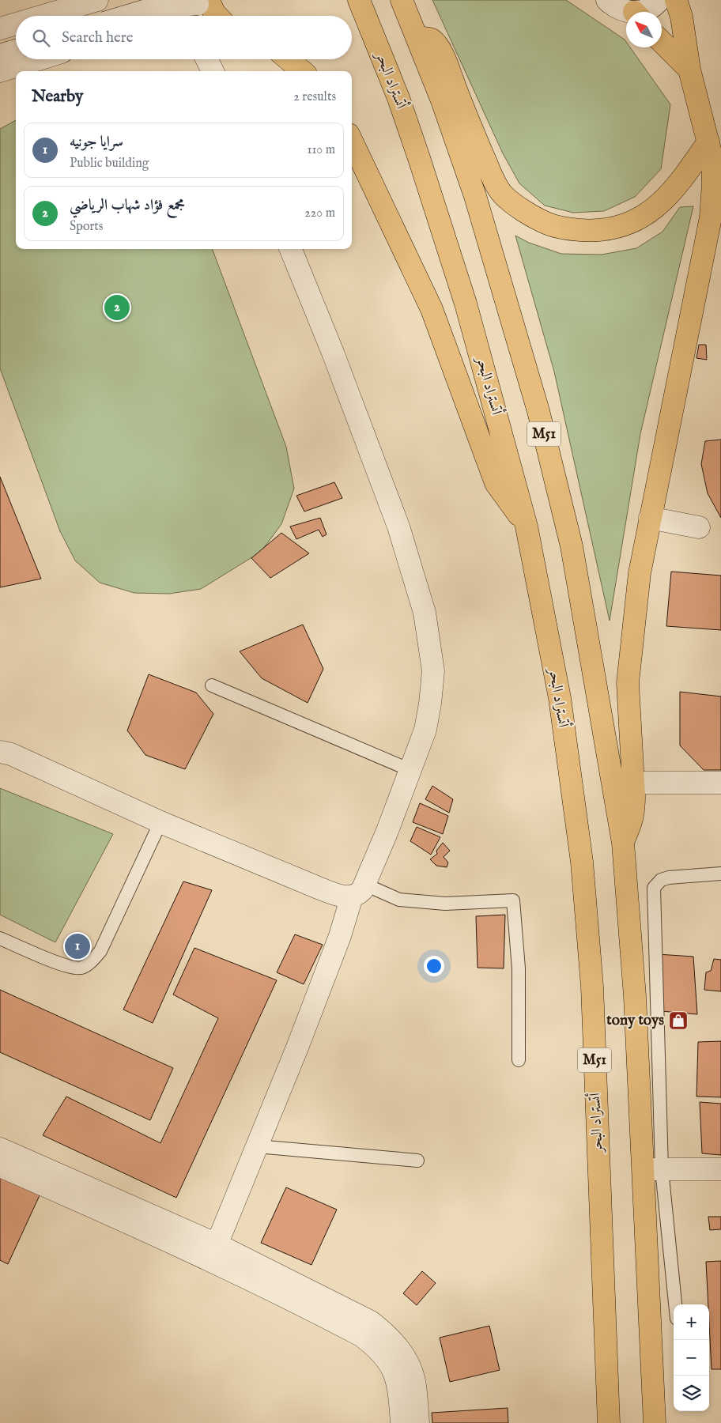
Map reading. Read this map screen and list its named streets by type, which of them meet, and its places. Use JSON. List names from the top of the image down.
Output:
{
  "streets": {
    "highway": ["أتستراد البحر", "M51"]
  },
  "places": {
    "shop": ["tony toys"]
  },
  "north": "top left",
  "page": {
    "search": "Search here",
    "heading": ["Nearby", "2 results"],
    "list": [
      {
        "mark": "1",
        "name": "سرايا جونيه",
        "note": "Public building",
        "value": "110 m"
      },
      {
        "mark": "2",
        "name": "مجمع فؤاد شهاب الرياضي",
        "note": "Sports",
        "value": "220 m"
      }
    ],
    "pins": ["2", "1"],
    "map_buttons": ["+", "−"]
  }
}
